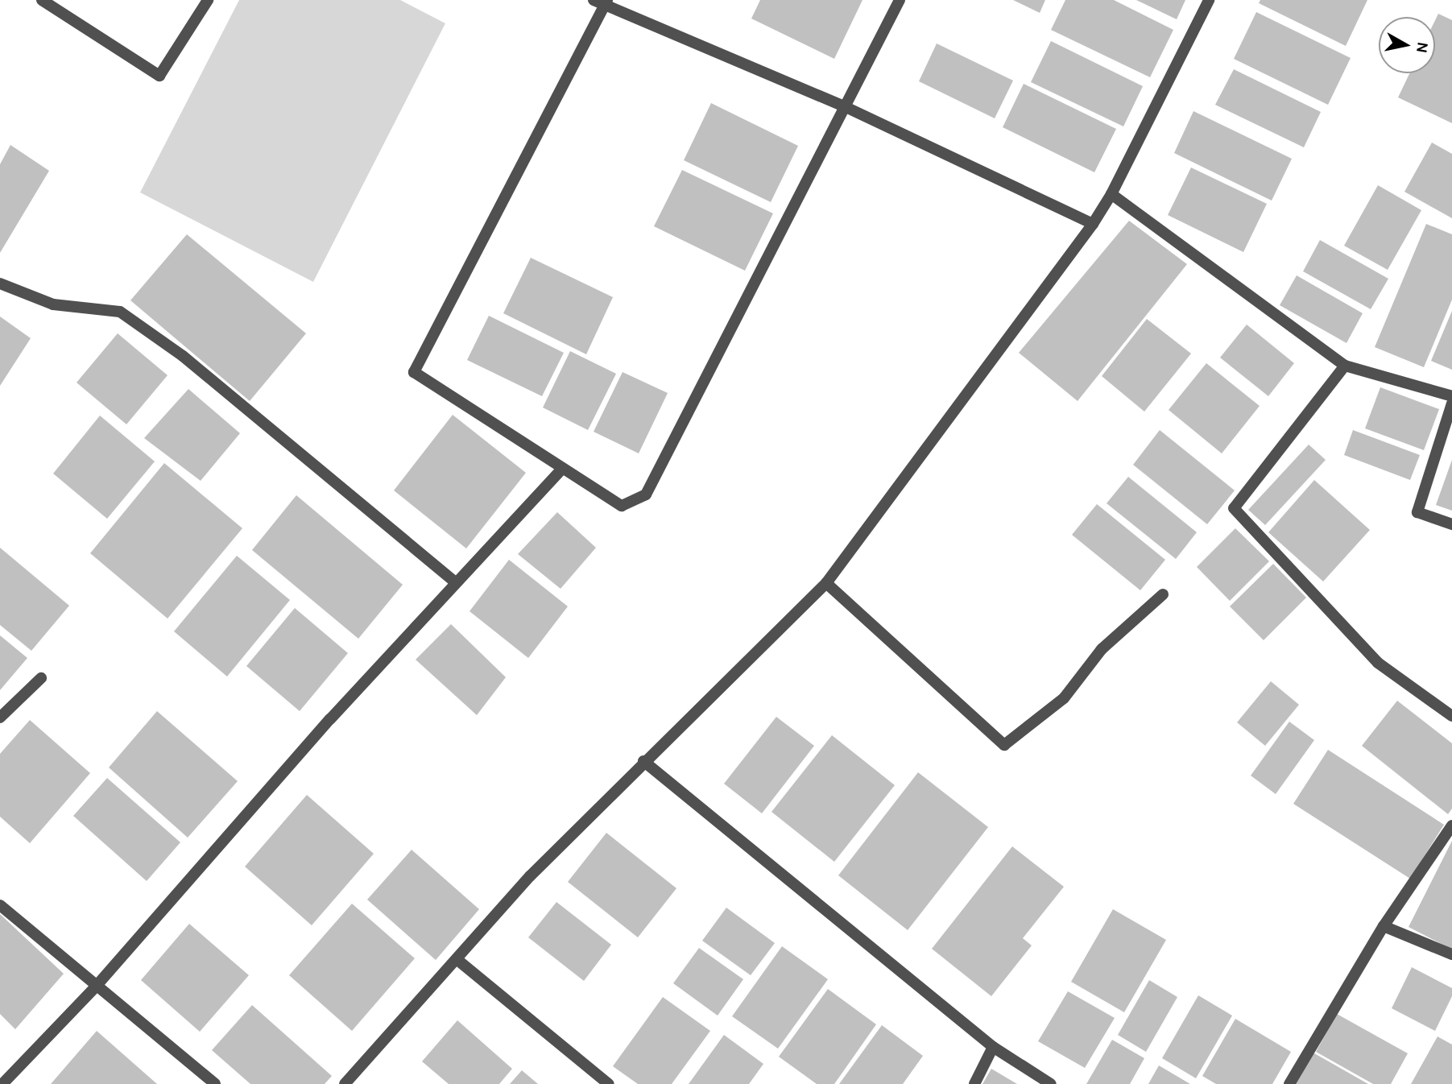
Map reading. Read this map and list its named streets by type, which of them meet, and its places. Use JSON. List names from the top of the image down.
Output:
{
  "north": "right"
}
